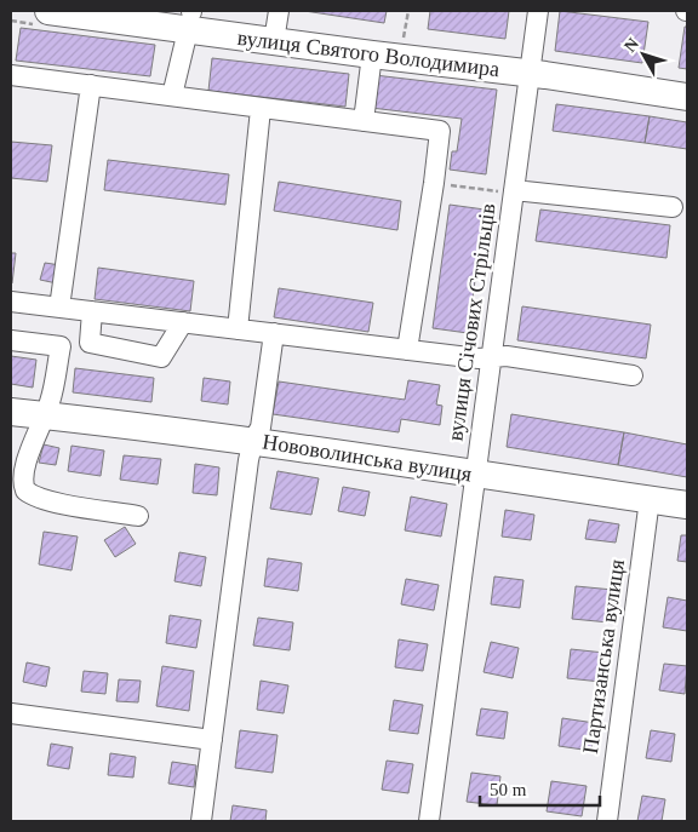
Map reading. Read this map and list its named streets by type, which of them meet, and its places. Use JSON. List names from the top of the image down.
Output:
{
  "streets": {
    "street": [
      "вулиця Святого Володимира",
      "вулиця Січових Стрільців",
      "Нововолинська вулиця",
      "Партизанська вулиця"
    ]
  },
  "crossings": [
    ["вулиця Святого Володимира", "вулиця Січових Стрільців"],
    ["вулиця Січових Стрільців", "Нововолинська вулиця"],
    ["Нововолинська вулиця", "Партизанська вулиця"]
  ],
  "scale_bar": "50 m",
  "north": "top left"
}
